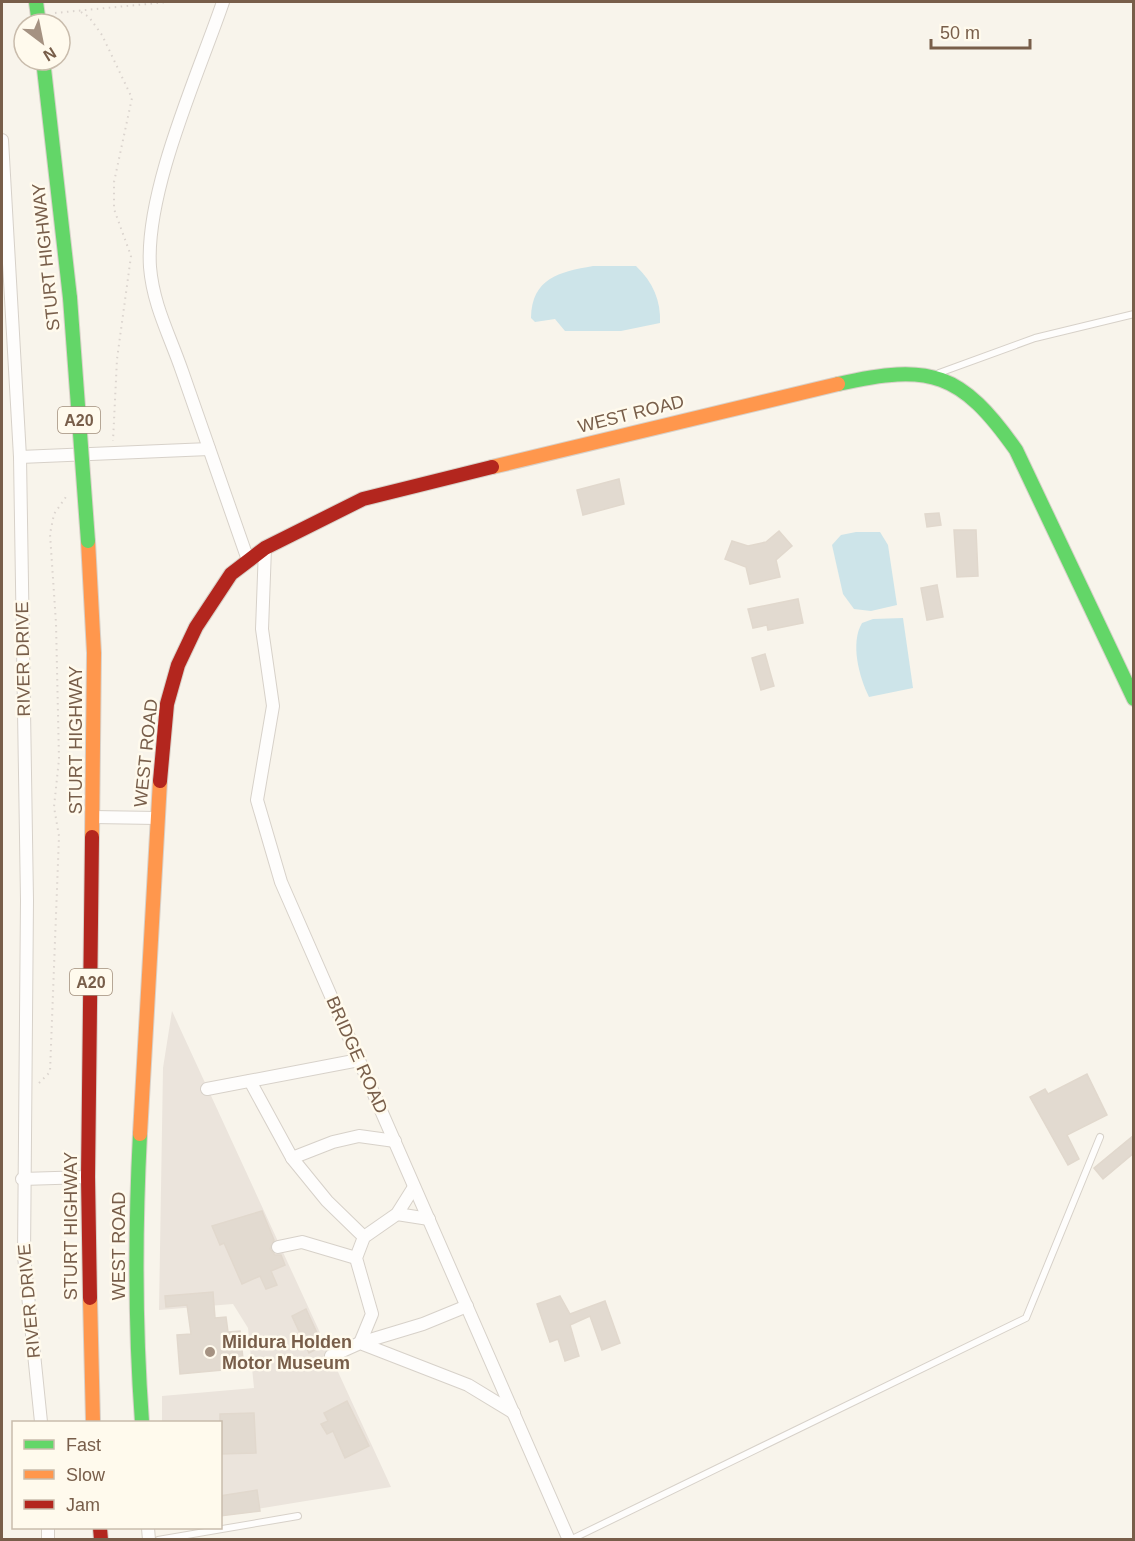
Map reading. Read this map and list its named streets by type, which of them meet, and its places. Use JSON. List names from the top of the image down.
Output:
{
  "streets": {
    "main road": ["STURT HIGHWAY", "WEST ROAD", "A20"],
    "street": ["RIVER DRIVE", "BRIDGE ROAD"]
  },
  "crossings": [
    ["STURT HIGHWAY", "WEST ROAD"],
    ["WEST ROAD", "BRIDGE ROAD"]
  ],
  "places": ["Mildura Holden Motor Museum"],
  "legend": ["Fast", "Slow", "Jam"],
  "scale_bar": "50 m",
  "north": "bottom right"
}
